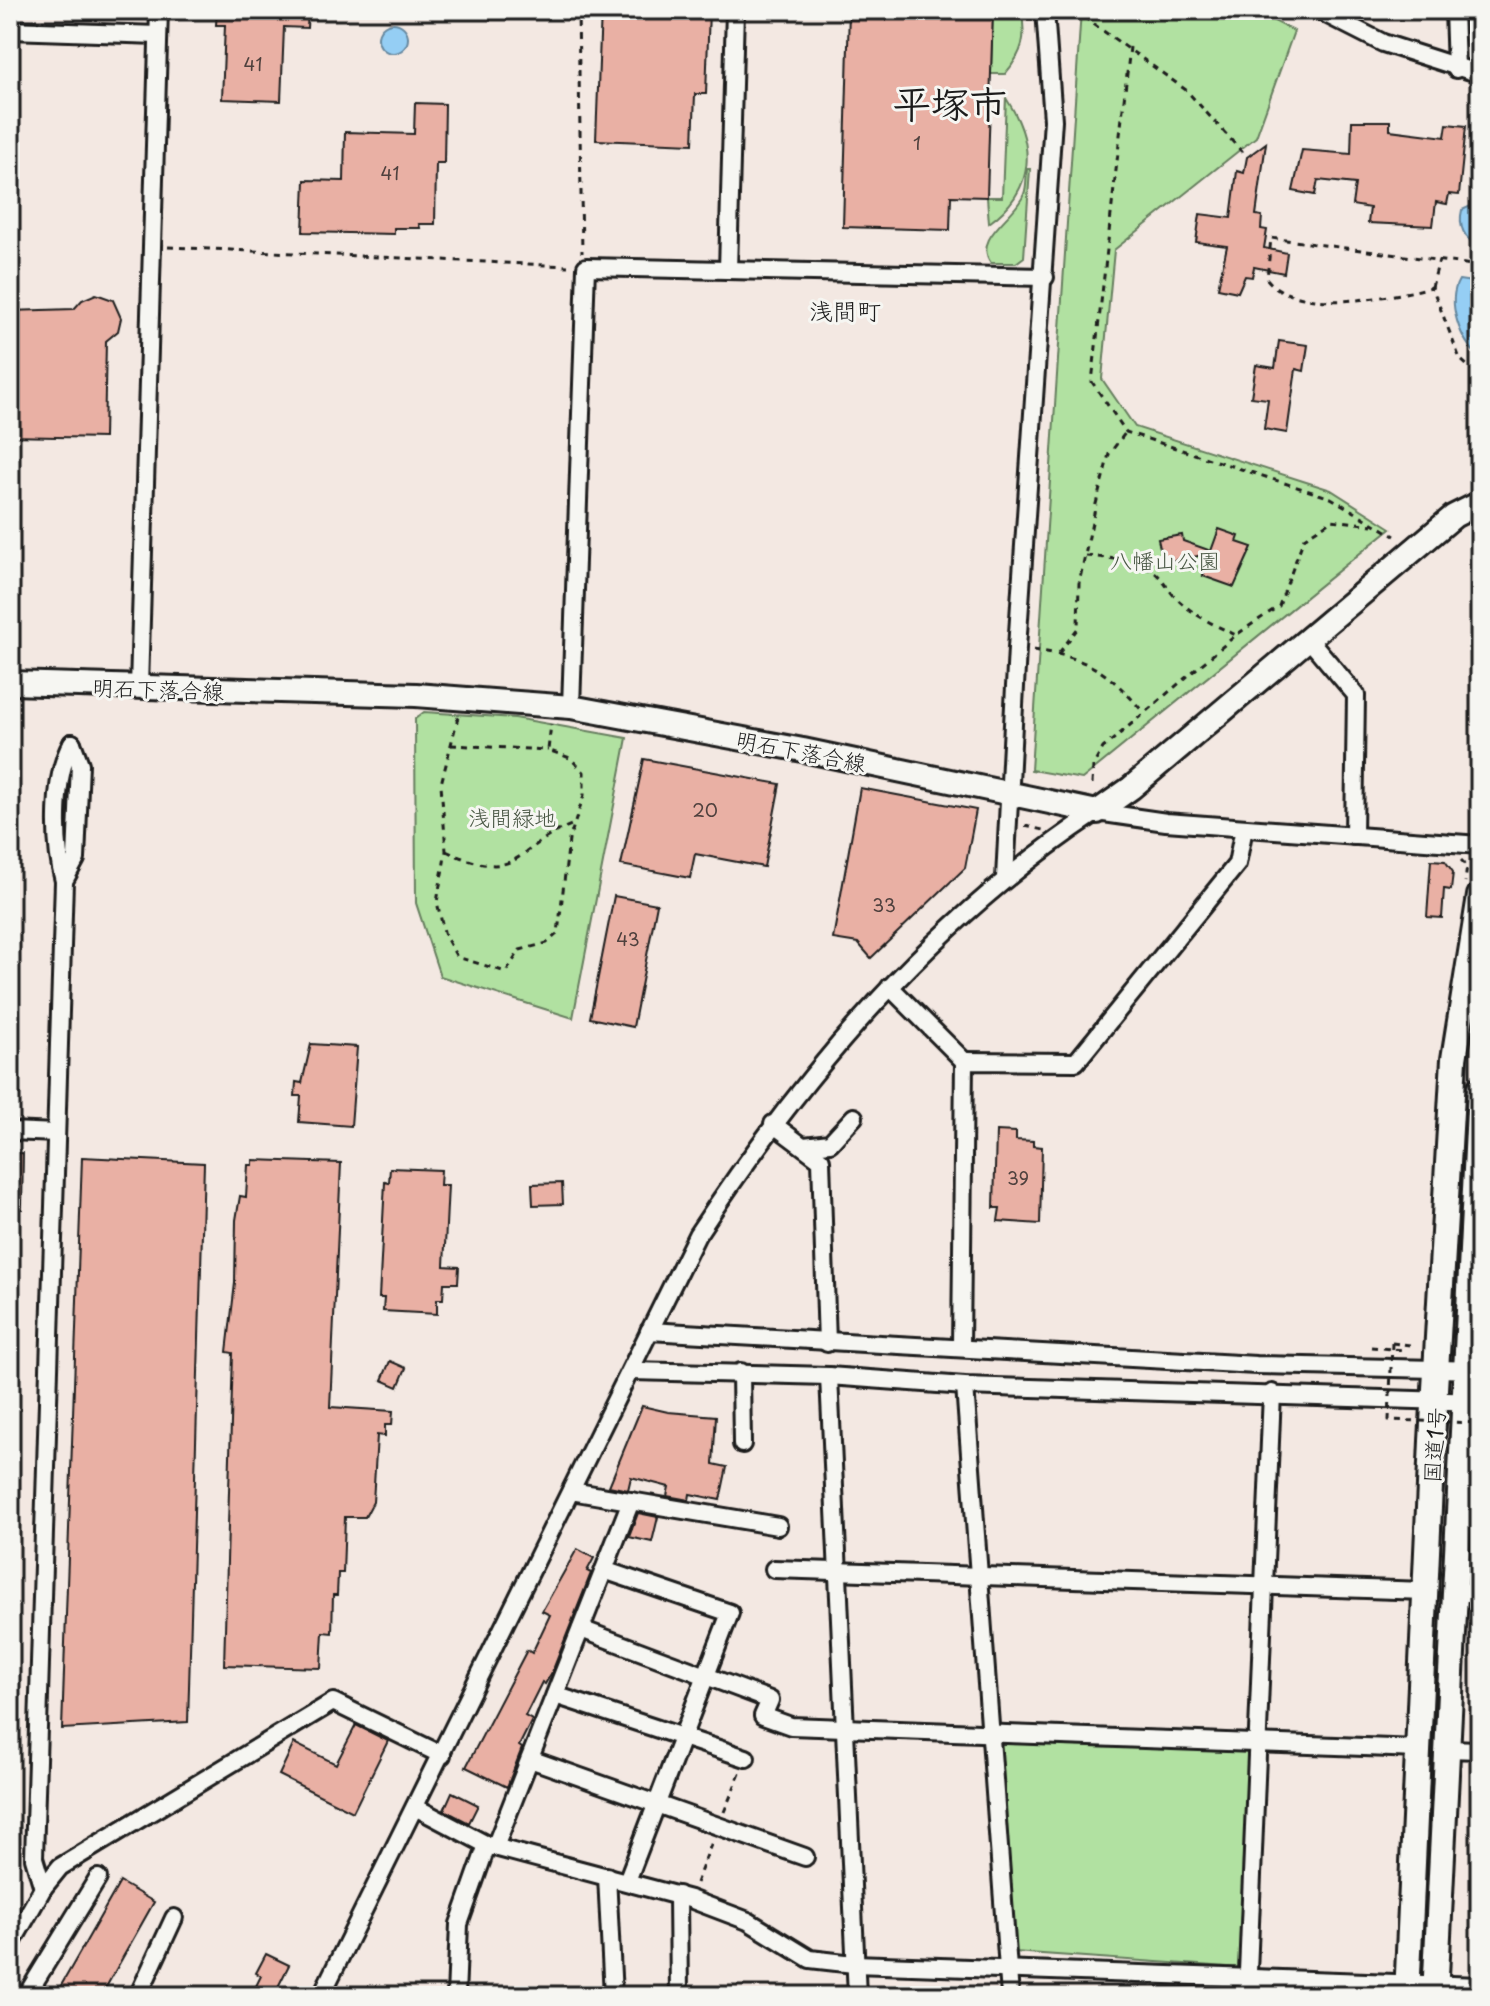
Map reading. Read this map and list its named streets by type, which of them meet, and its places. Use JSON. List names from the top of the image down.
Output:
{
  "streets": {
    "highway": ["国道1号"],
    "main road": ["明石下落合線"]
  },
  "districts": ["平塚市", "浅間町"],
  "parks": ["八幡山公園", "浅間緑地"],
  "house_numbers": [
    "41",
    "1",
    "41",
    "20",
    "33",
    "43",
    "39"
  ]
}
